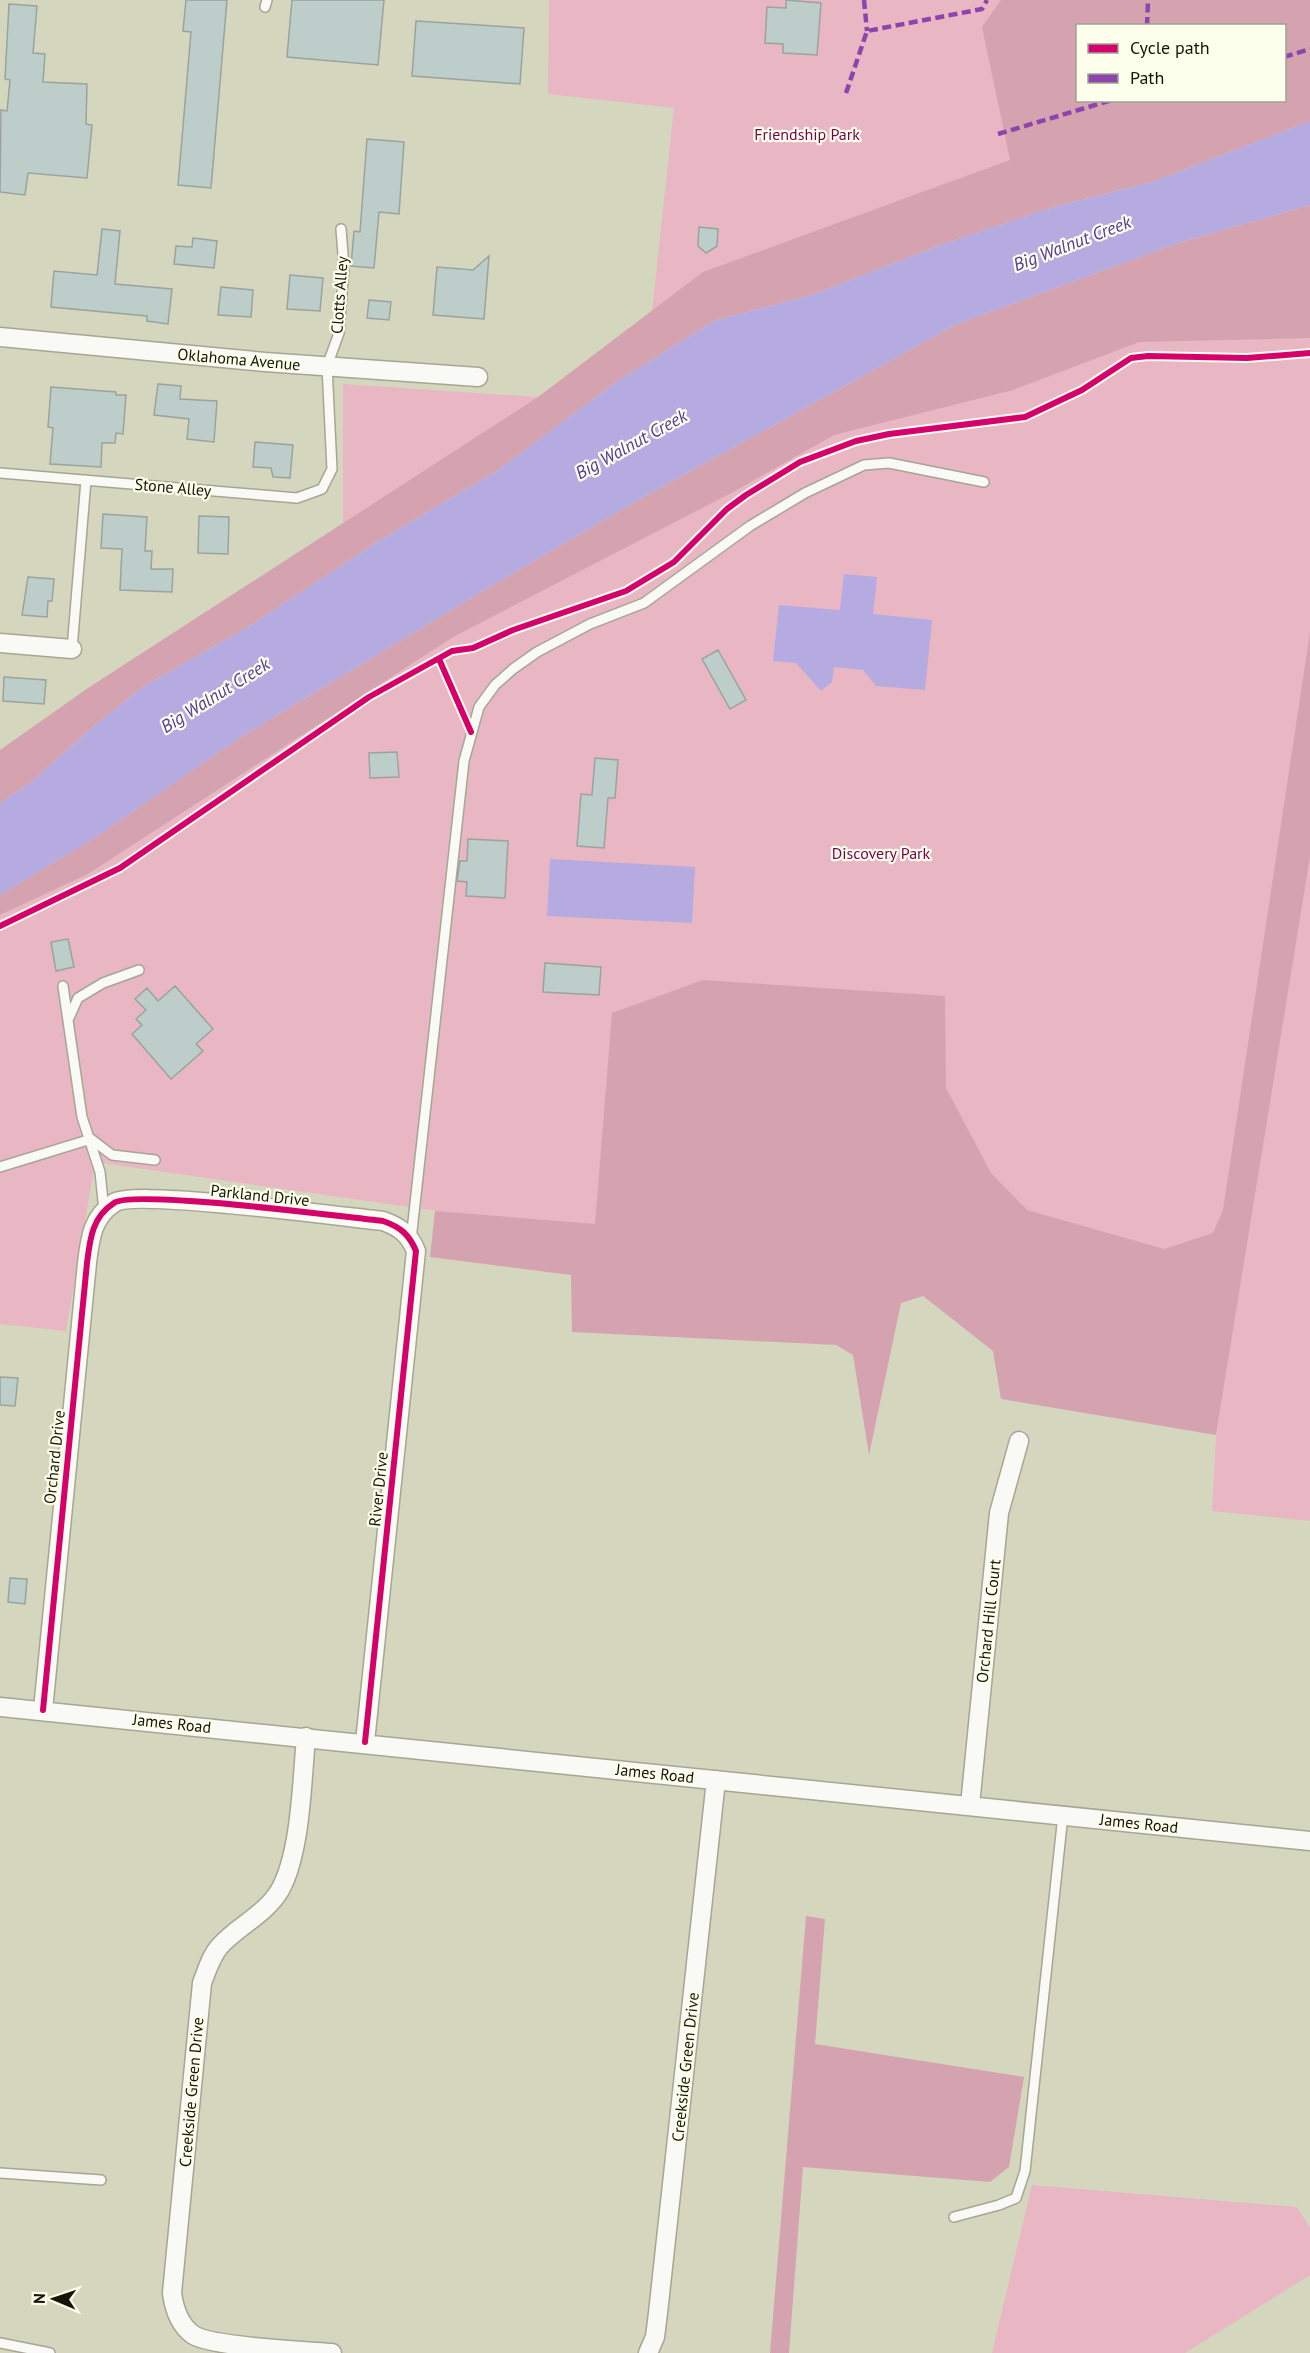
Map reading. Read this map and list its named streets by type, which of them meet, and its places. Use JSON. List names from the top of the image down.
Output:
{
  "streets": {
    "street": [
      "Oklahoma Avenue",
      "Parkland Drive",
      "Orchard Drive",
      "River Drive",
      "Orchard Hill Court",
      "James Road",
      "Creekside Green Drive"
    ],
    "lane": ["Clotts Alley", "Stone Alley"]
  },
  "crossings": [
    ["Clotts Alley", "Oklahoma Avenue"],
    ["Clotts Alley", "Stone Alley"],
    ["Parkland Drive", "Orchard Drive"],
    ["Parkland Drive", "River Drive"],
    ["Orchard Drive", "James Road"],
    ["River Drive", "James Road"],
    ["Orchard Hill Court", "James Road"],
    ["James Road", "Creekside Green Drive"]
  ],
  "water": ["Big Walnut Creek"],
  "parks": ["Friendship Park", "Discovery Park"],
  "legend": ["Cycle path", "Path"],
  "north": "left"
}
